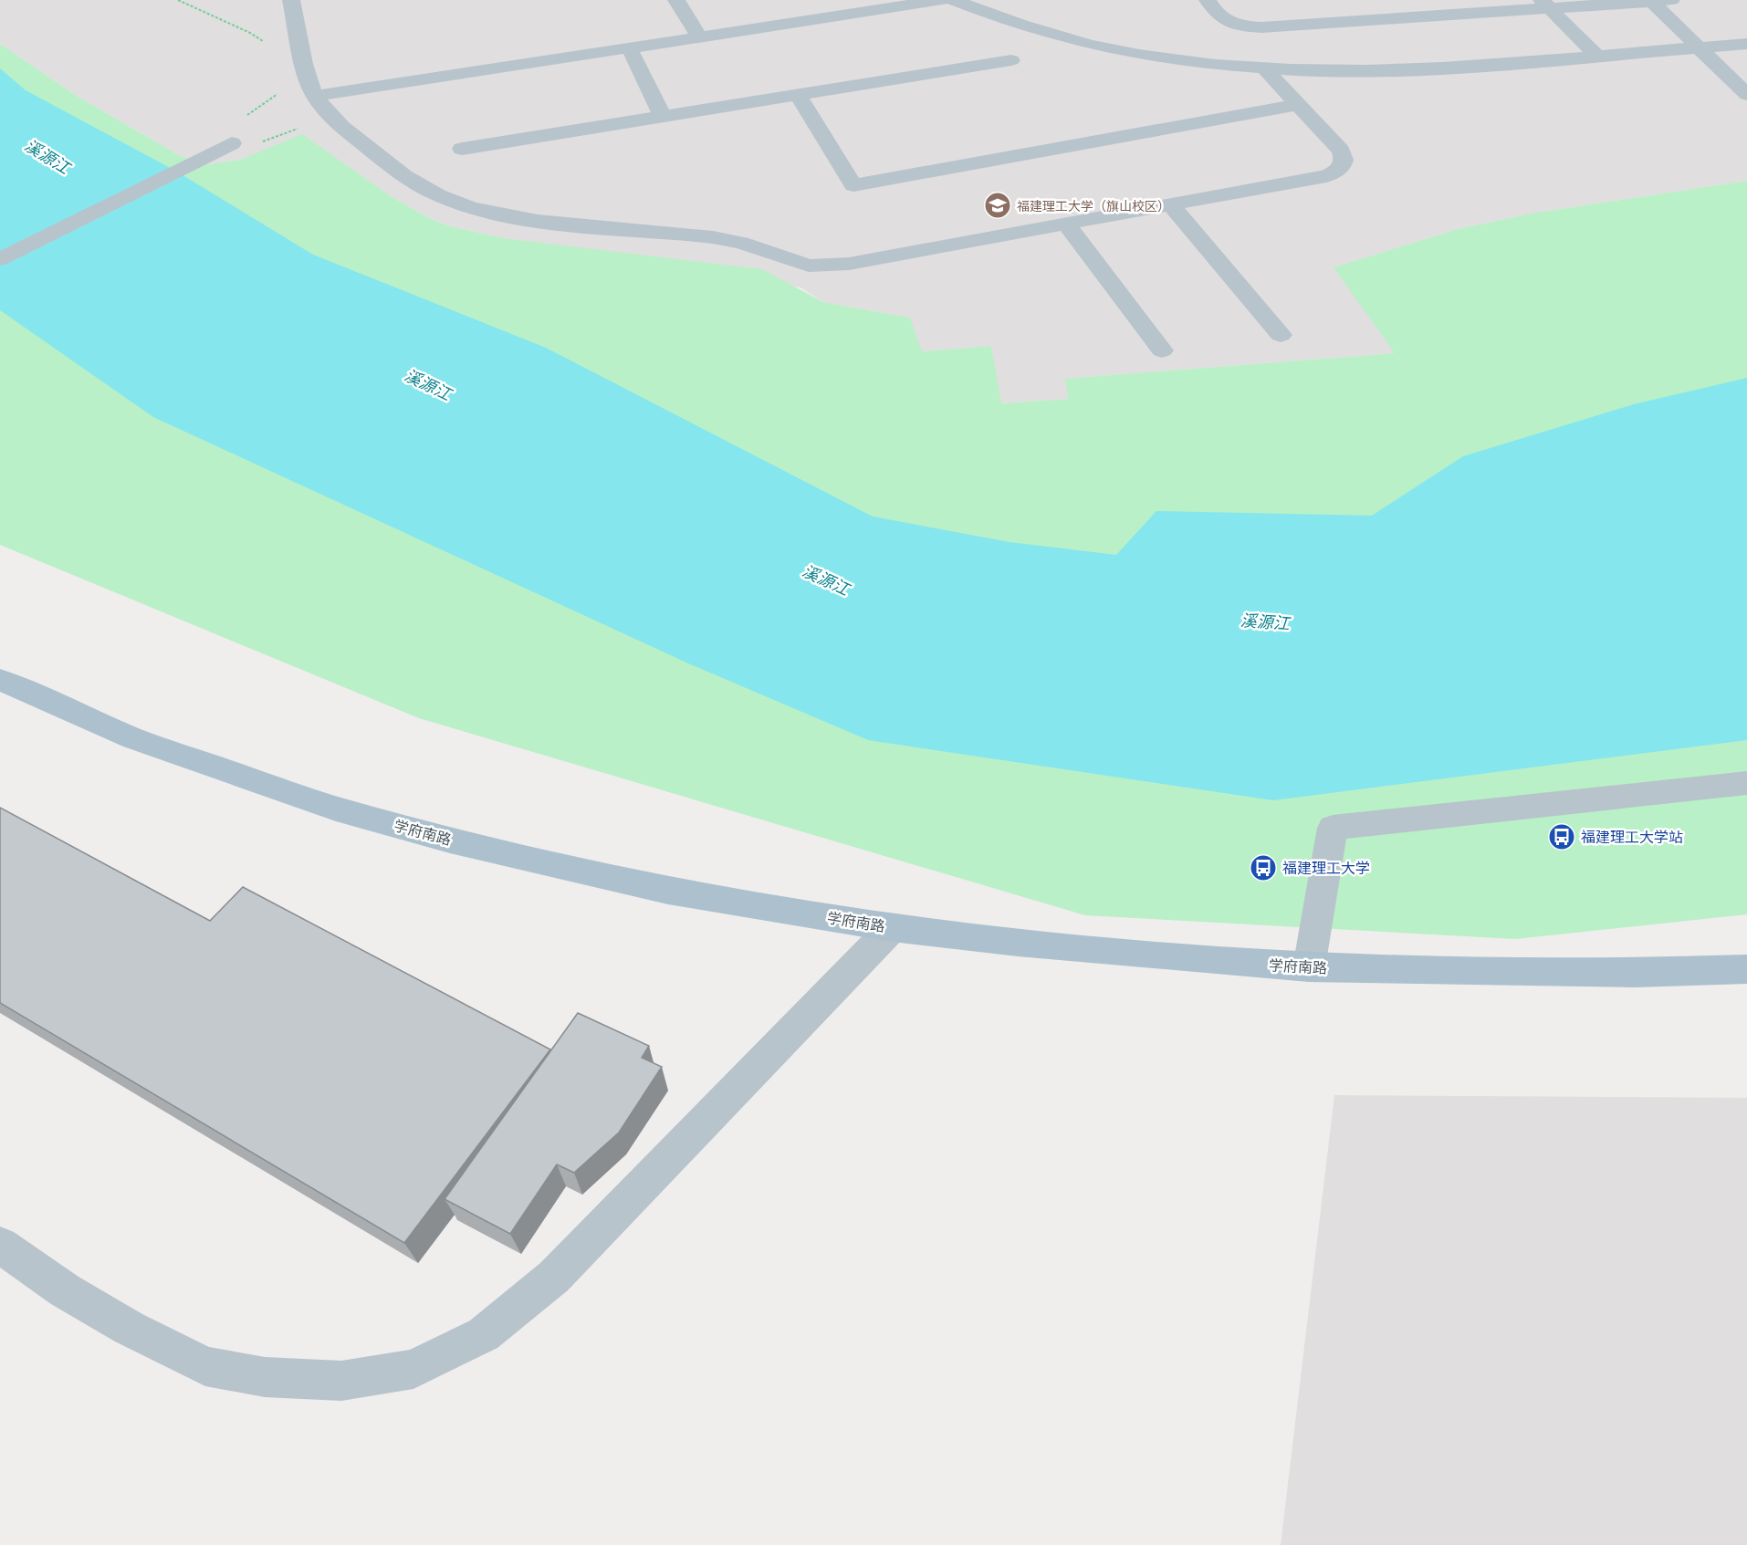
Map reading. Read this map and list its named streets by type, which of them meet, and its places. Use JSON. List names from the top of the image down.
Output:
{
  "streets": {
    "main road": ["学府南路"]
  },
  "water": ["溪源江"],
  "places": {
    "school or university": ["福建理工大学（旗山校区）"],
    "bus stop": ["福建理工大学站", "福建理工大学"]
  }
}
